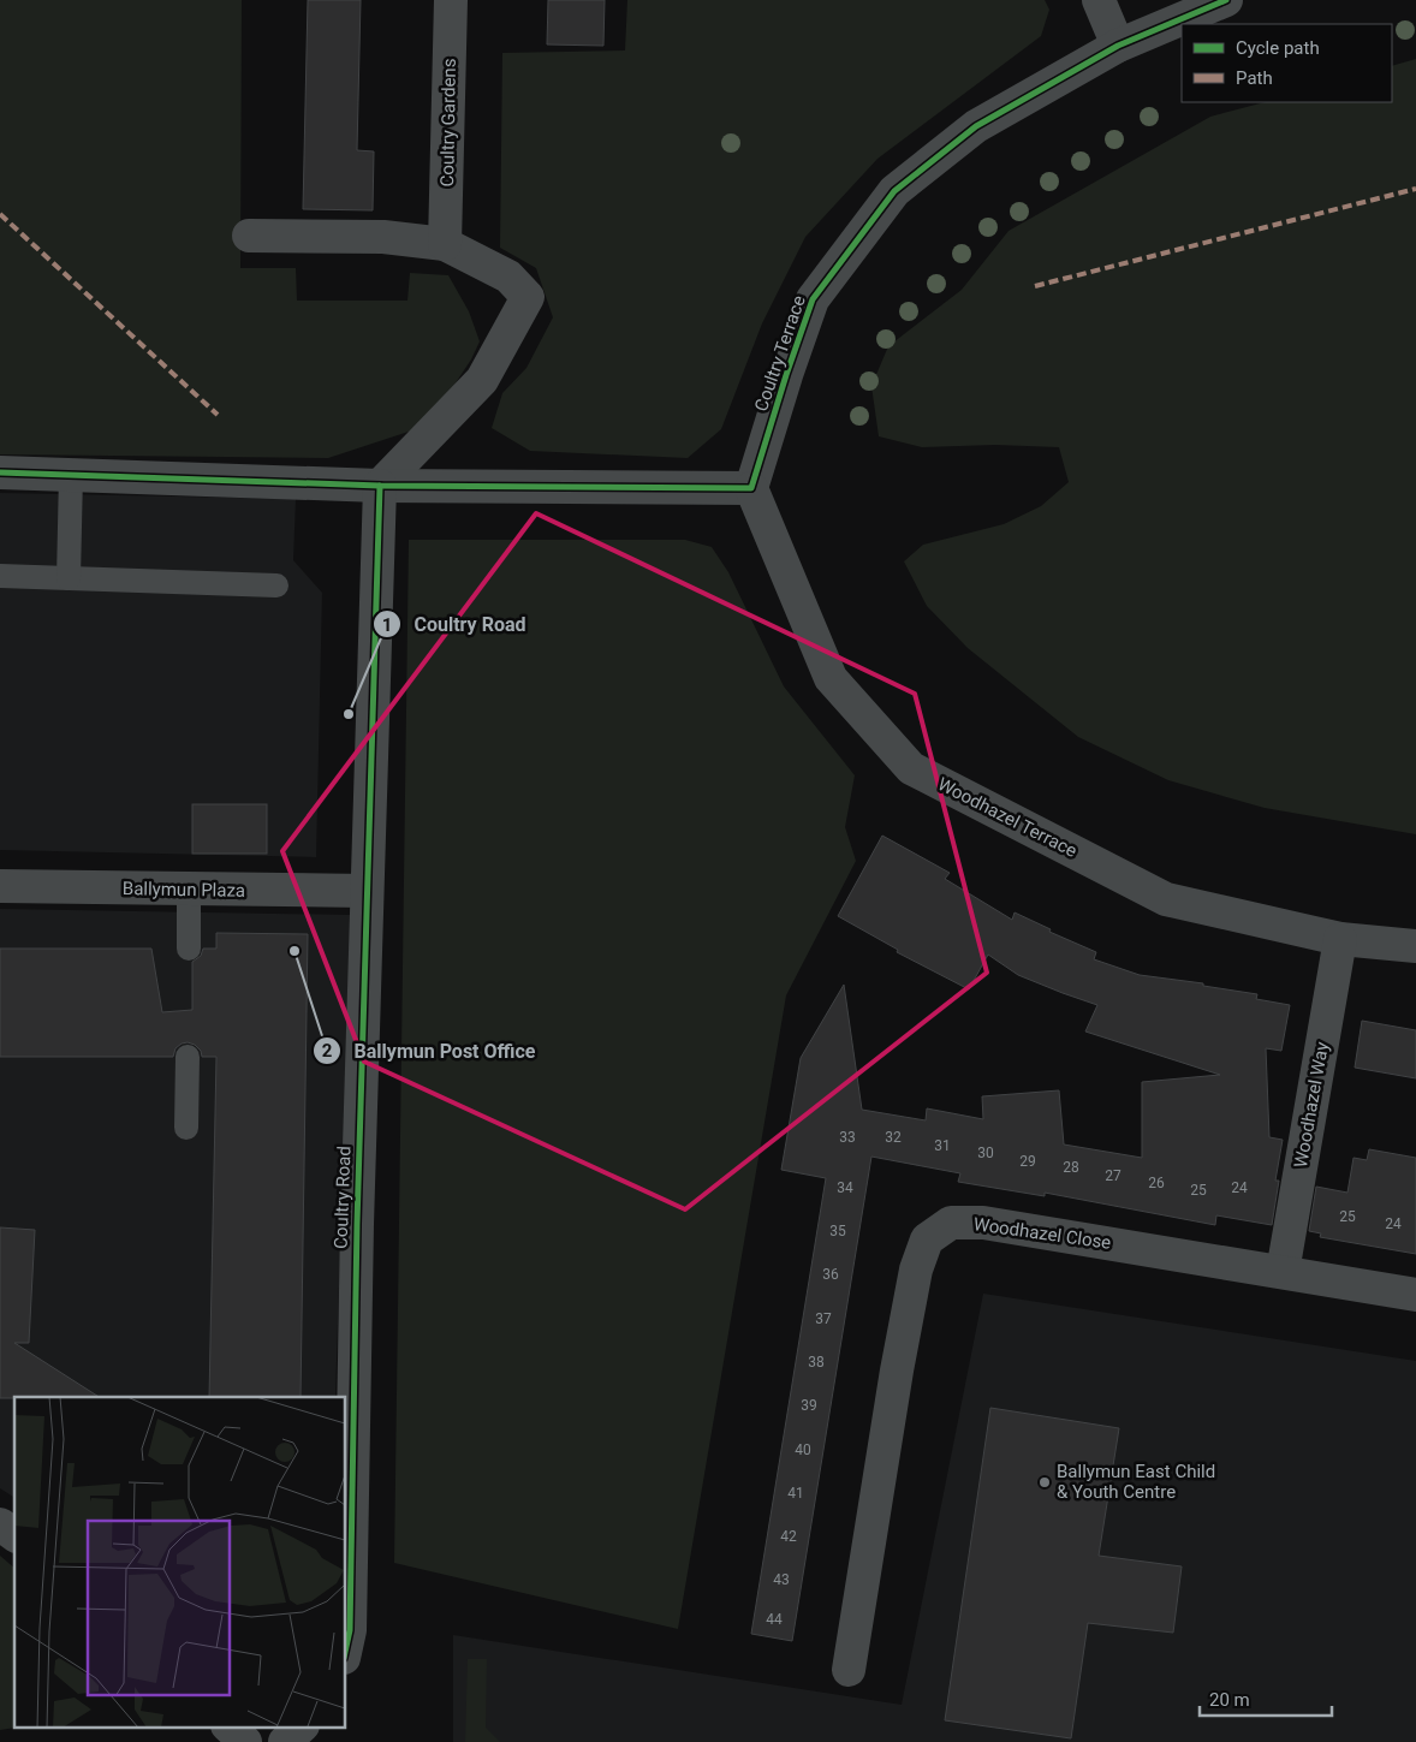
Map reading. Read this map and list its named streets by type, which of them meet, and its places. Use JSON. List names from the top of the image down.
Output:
{
  "streets": {
    "street": [
      "Coultry Gardens",
      "Coultry Terrace",
      "Woodhazel Terrace",
      "Ballymun Plaza",
      "Woodhazel Way",
      "Coultry Road",
      "Woodhazel Close"
    ]
  },
  "crossings": [
    ["Coultry Terrace", "Woodhazel Terrace"],
    ["Woodhazel Terrace", "Woodhazel Way"],
    ["Ballymun Plaza", "Coultry Road"],
    ["Woodhazel Way", "Woodhazel Close"]
  ],
  "places": ["Coultry Road", "Ballymun Post Office", "Ballymun East Child & Youth Centre"],
  "house_numbers": [
    "33",
    "32",
    "31",
    "30",
    "29",
    "28",
    "27",
    "26",
    "34",
    "24",
    "25",
    "25",
    "24",
    "35",
    "36",
    "37",
    "38",
    "39",
    "40",
    "41",
    "42",
    "43",
    "44"
  ],
  "legend": ["Cycle path", "Path"],
  "scale_bar": "20 m"
}
